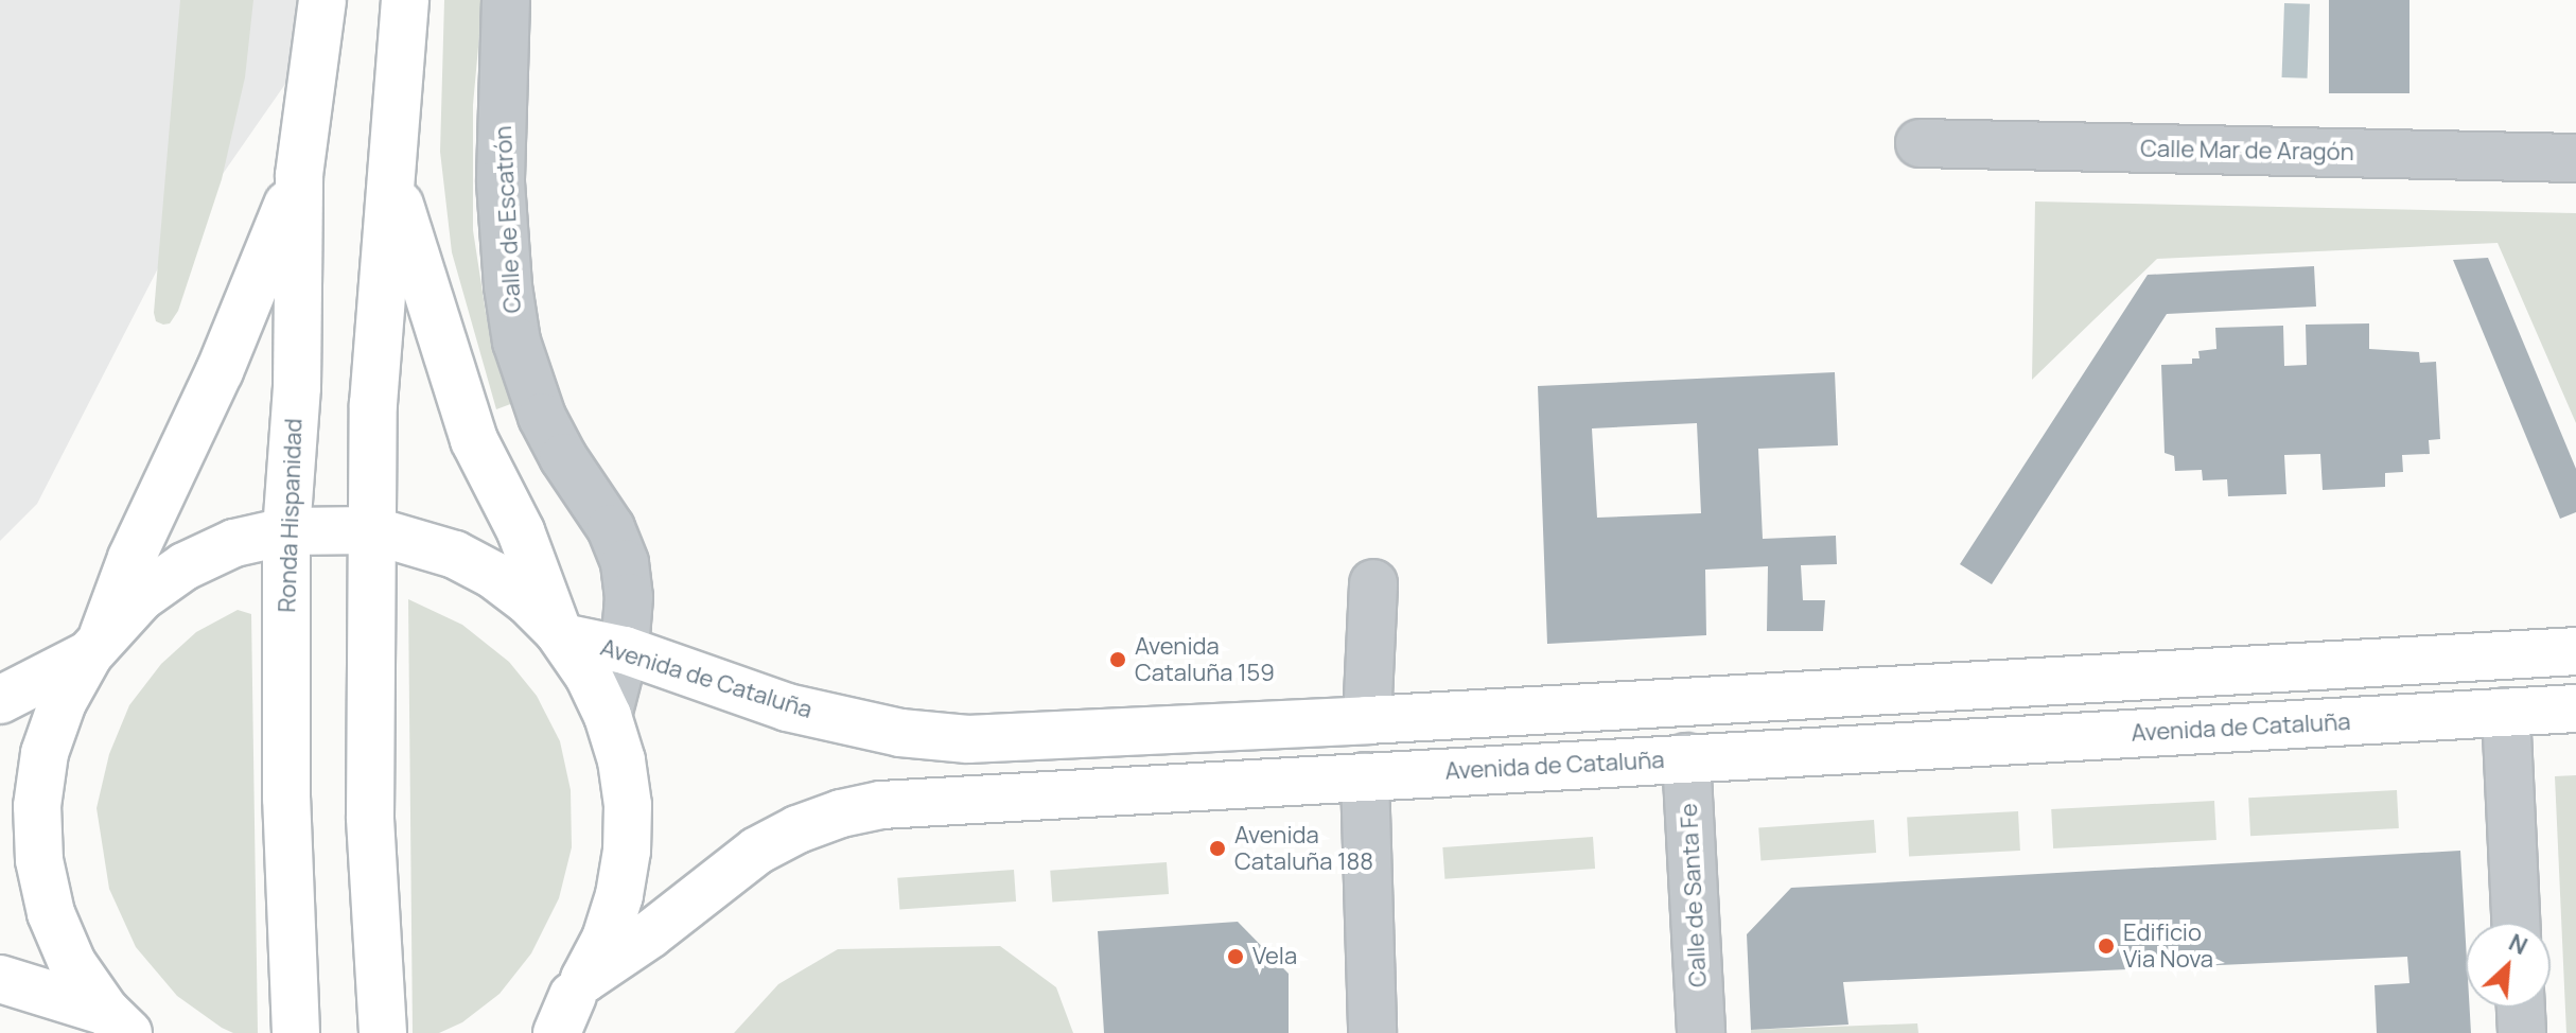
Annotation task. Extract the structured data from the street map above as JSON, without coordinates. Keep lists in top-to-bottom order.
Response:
{
  "streets": {
    "main road": ["Ronda Hispanidad", "Avenida de Cataluña"],
    "street": ["Calle Mar de Aragón", "Calle de Escatrón", "Calle de Santa Fe"]
  },
  "crossings": [
    ["Calle de Escatrón", "Avenida de Cataluña"],
    ["Ronda Hispanidad", "Avenida de Cataluña"],
    ["Avenida de Cataluña", "Calle de Santa Fe"]
  ],
  "places": [
    "Avenida Cataluña 159",
    "Avenida Cataluña 188",
    "Edificio Via Nova",
    "Vela"
  ],
  "north": "top right"
}
